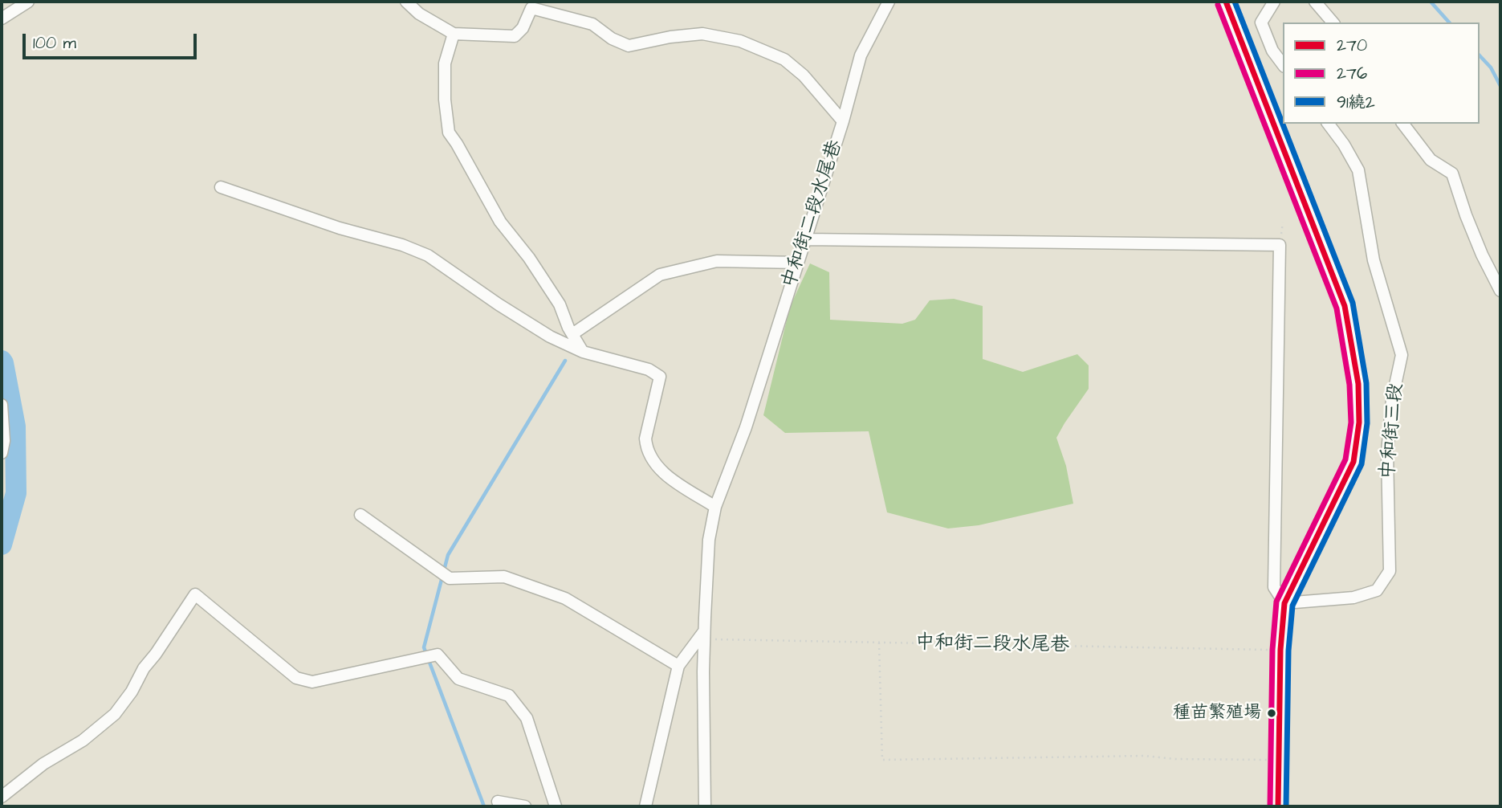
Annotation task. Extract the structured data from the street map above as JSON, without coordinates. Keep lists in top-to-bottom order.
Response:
{
  "streets": {
    "main road": ["中和街三段"],
    "street": ["中和街二段水尾巷"]
  },
  "crossings": [
    ["中和街二段水尾巷", "中和街三段"]
  ],
  "places": ["種苗繁殖場"],
  "lines": ["transit line 270", "transit line 91繞2", "transit line 276"],
  "legend": ["270", "276", "91繞2"],
  "scale_bar": "100 m"
}
